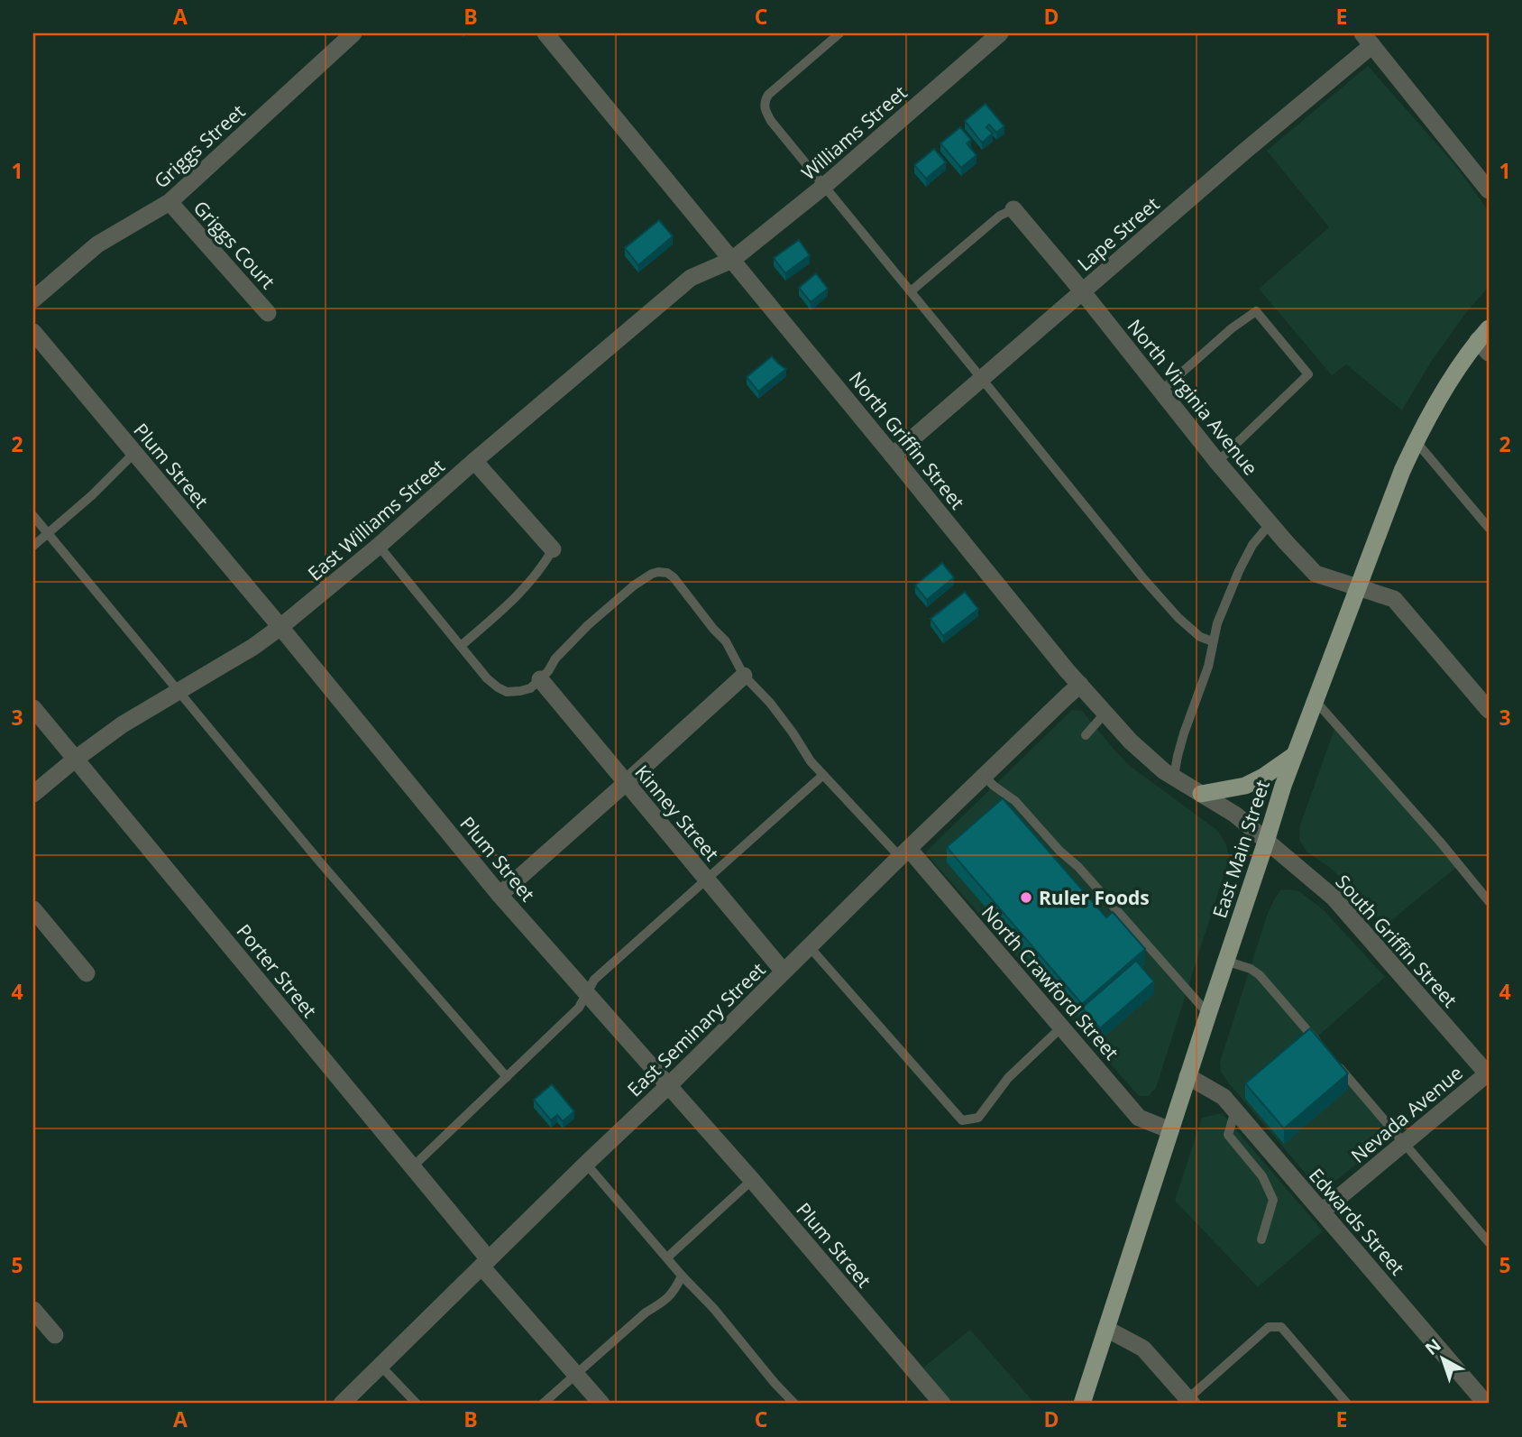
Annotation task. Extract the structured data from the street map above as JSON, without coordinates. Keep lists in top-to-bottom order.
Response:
{
  "streets": {
    "main road": ["East Main Street"],
    "street": [
      "Williams Street",
      "Griggs Street",
      "Lape Street",
      "Griggs Court",
      "North Virginia Avenue",
      "North Griffin Street",
      "Plum Street",
      "East Williams Street",
      "Kinney Street",
      "South Griffin Street",
      "Porter Street",
      "North Crawford Street",
      "East Seminary Street",
      "Nevada Avenue",
      "Edwards Street"
    ]
  },
  "crossings": [
    ["Williams Street", "North Griffin Street"],
    ["Williams Street", "East Williams Street"],
    ["Griggs Street", "Griggs Court"],
    ["Lape Street", "North Virginia Avenue"],
    ["Lape Street", "North Griffin Street"],
    ["North Virginia Avenue", "East Main Street"],
    ["North Griffin Street", "East Williams Street"],
    ["North Griffin Street", "East Main Street"],
    ["North Griffin Street", "South Griffin Street"],
    ["North Griffin Street", "East Seminary Street"],
    ["Plum Street", "East Williams Street"],
    ["Plum Street", "East Seminary Street"],
    ["East Williams Street", "Porter Street"],
    ["Kinney Street", "East Seminary Street"],
    ["East Main Street", "South Griffin Street"],
    ["East Main Street", "North Crawford Street"],
    ["East Main Street", "Edwards Street"],
    ["South Griffin Street", "Nevada Avenue"],
    ["Porter Street", "East Seminary Street"],
    ["North Crawford Street", "East Seminary Street"],
    ["Nevada Avenue", "Edwards Street"]
  ],
  "places": ["Ruler Foods"],
  "north": "top left",
  "grid": {
    "columns": [
      "A",
      "B",
      "C",
      "D",
      "E"
    ],
    "rows": [
      "1",
      "2",
      "3",
      "4",
      "5"
    ]
  }
}
